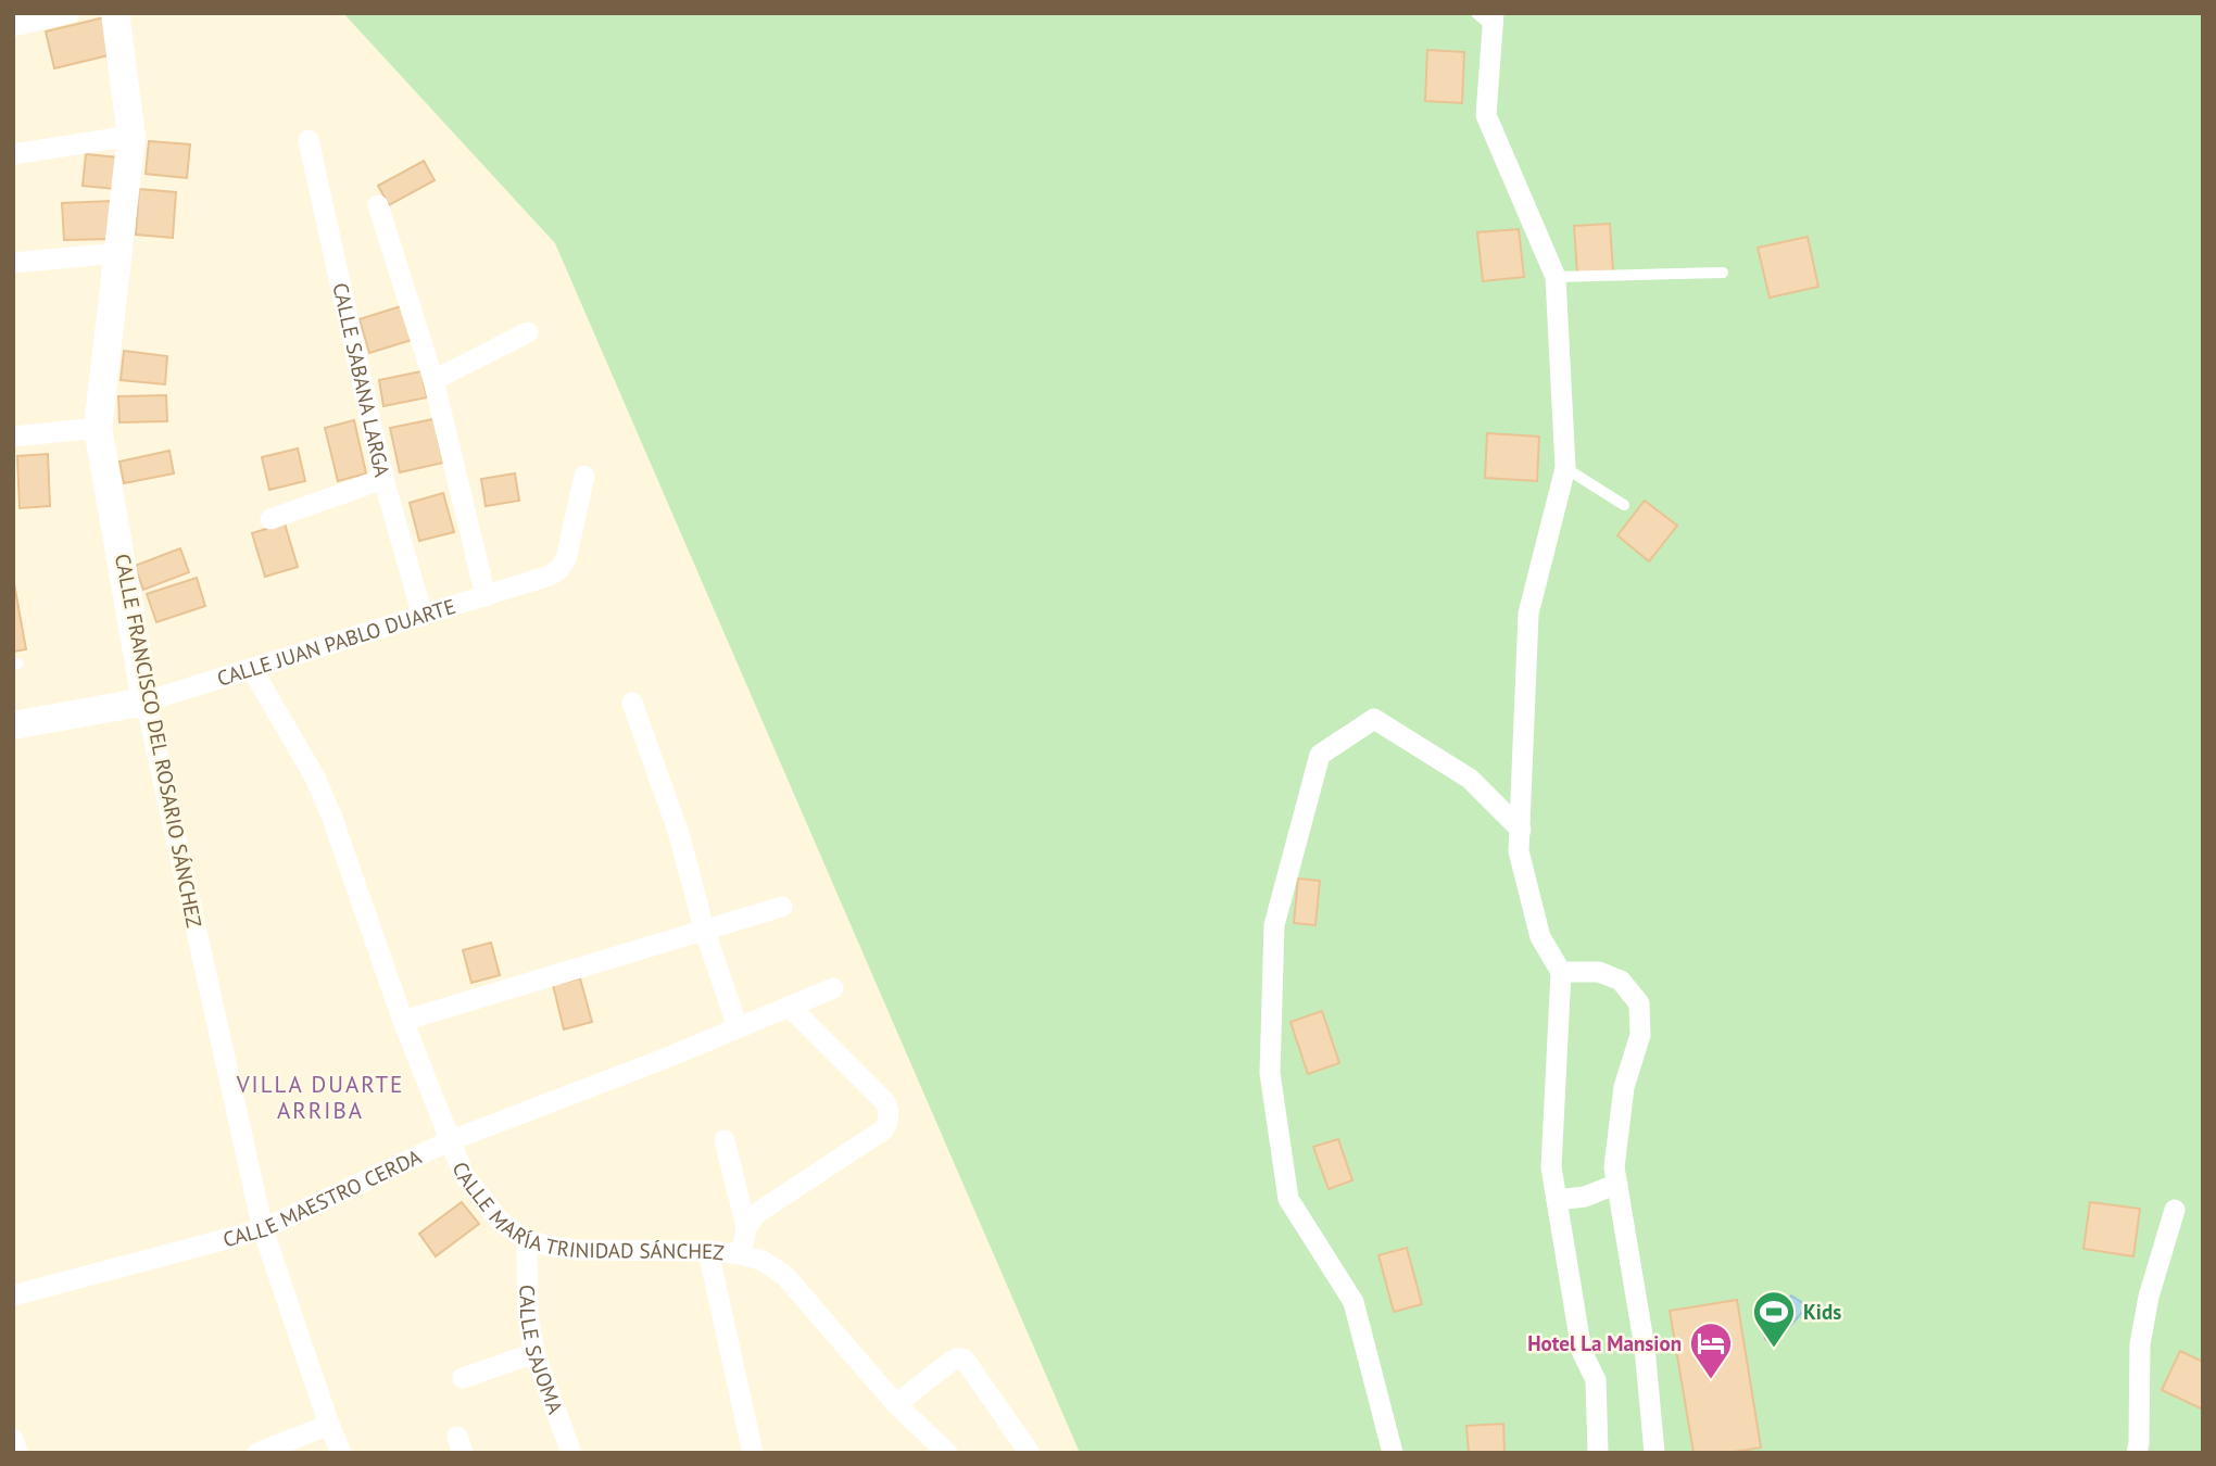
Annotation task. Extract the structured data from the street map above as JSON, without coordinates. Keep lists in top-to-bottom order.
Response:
{
  "streets": {
    "street": [
      "CALLE SABANA LARGA",
      "CALLE JUAN PABLO DUARTE",
      "CALLE FRANCISCO DEL ROSARIO SÁNCHEZ",
      "CALLE MAESTRO CERDA",
      "CALLE MARÍA TRINIDAD SÁNCHEZ",
      "CALLE SAJOMA"
    ]
  },
  "crossings": [
    ["CALLE SABANA LARGA", "CALLE JUAN PABLO DUARTE"],
    ["CALLE JUAN PABLO DUARTE", "CALLE FRANCISCO DEL ROSARIO SÁNCHEZ"],
    ["CALLE JUAN PABLO DUARTE", "CALLE MARÍA TRINIDAD SÁNCHEZ"],
    ["CALLE FRANCISCO DEL ROSARIO SÁNCHEZ", "CALLE MAESTRO CERDA"],
    ["CALLE MAESTRO CERDA", "CALLE MARÍA TRINIDAD SÁNCHEZ"],
    ["CALLE MARÍA TRINIDAD SÁNCHEZ", "CALLE SAJOMA"]
  ],
  "districts": ["VILLA DUARTE ARRIBA"],
  "places": {
    "sports": ["Kids"],
    "hotel": ["Hotel La Mansion"]
  }
}
